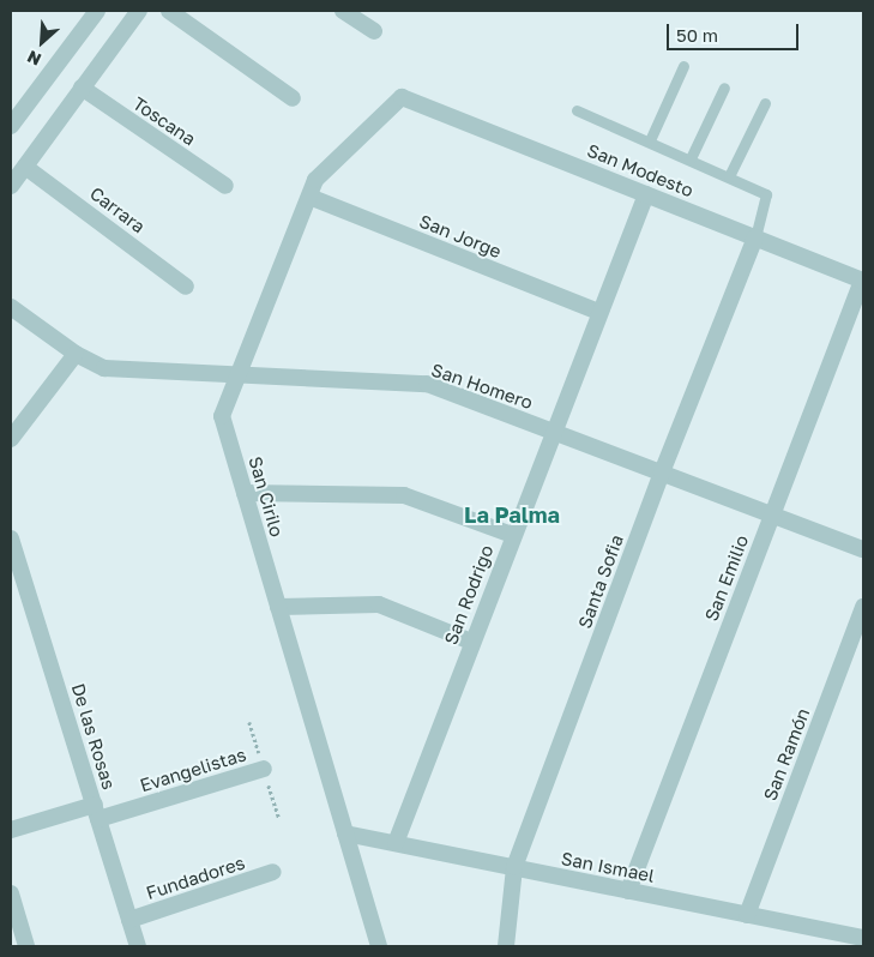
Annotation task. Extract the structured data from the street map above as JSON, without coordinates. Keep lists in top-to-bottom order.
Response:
{
  "streets": {
    "street": [
      "Toscana",
      "San Modesto",
      "Carrara",
      "San Jorge",
      "San Homero",
      "San Cirilo",
      "San Emilio",
      "Santa Sofia",
      "San Rodrigo",
      "De las Rosas",
      "San Ramón",
      "Evangelistas",
      "San Ismael",
      "Fundadores"
    ]
  },
  "crossings": [
    ["San Modesto", "San Cirilo"],
    ["San Modesto", "San Emilio"],
    ["San Modesto", "Santa Sofia"],
    ["San Modesto", "San Rodrigo"],
    ["San Jorge", "San Cirilo"],
    ["San Jorge", "San Rodrigo"],
    ["San Homero", "San Cirilo"],
    ["San Homero", "San Emilio"],
    ["San Homero", "Santa Sofia"],
    ["San Homero", "San Rodrigo"],
    ["San Cirilo", "San Ismael"],
    ["San Emilio", "San Ismael"],
    ["Santa Sofia", "San Ismael"],
    ["San Rodrigo", "San Ismael"],
    ["De las Rosas", "Evangelistas"],
    ["De las Rosas", "Fundadores"],
    ["San Ramón", "San Ismael"]
  ],
  "districts": ["La Palma"],
  "scale_bar": "50 m",
  "north": "bottom left"
}
